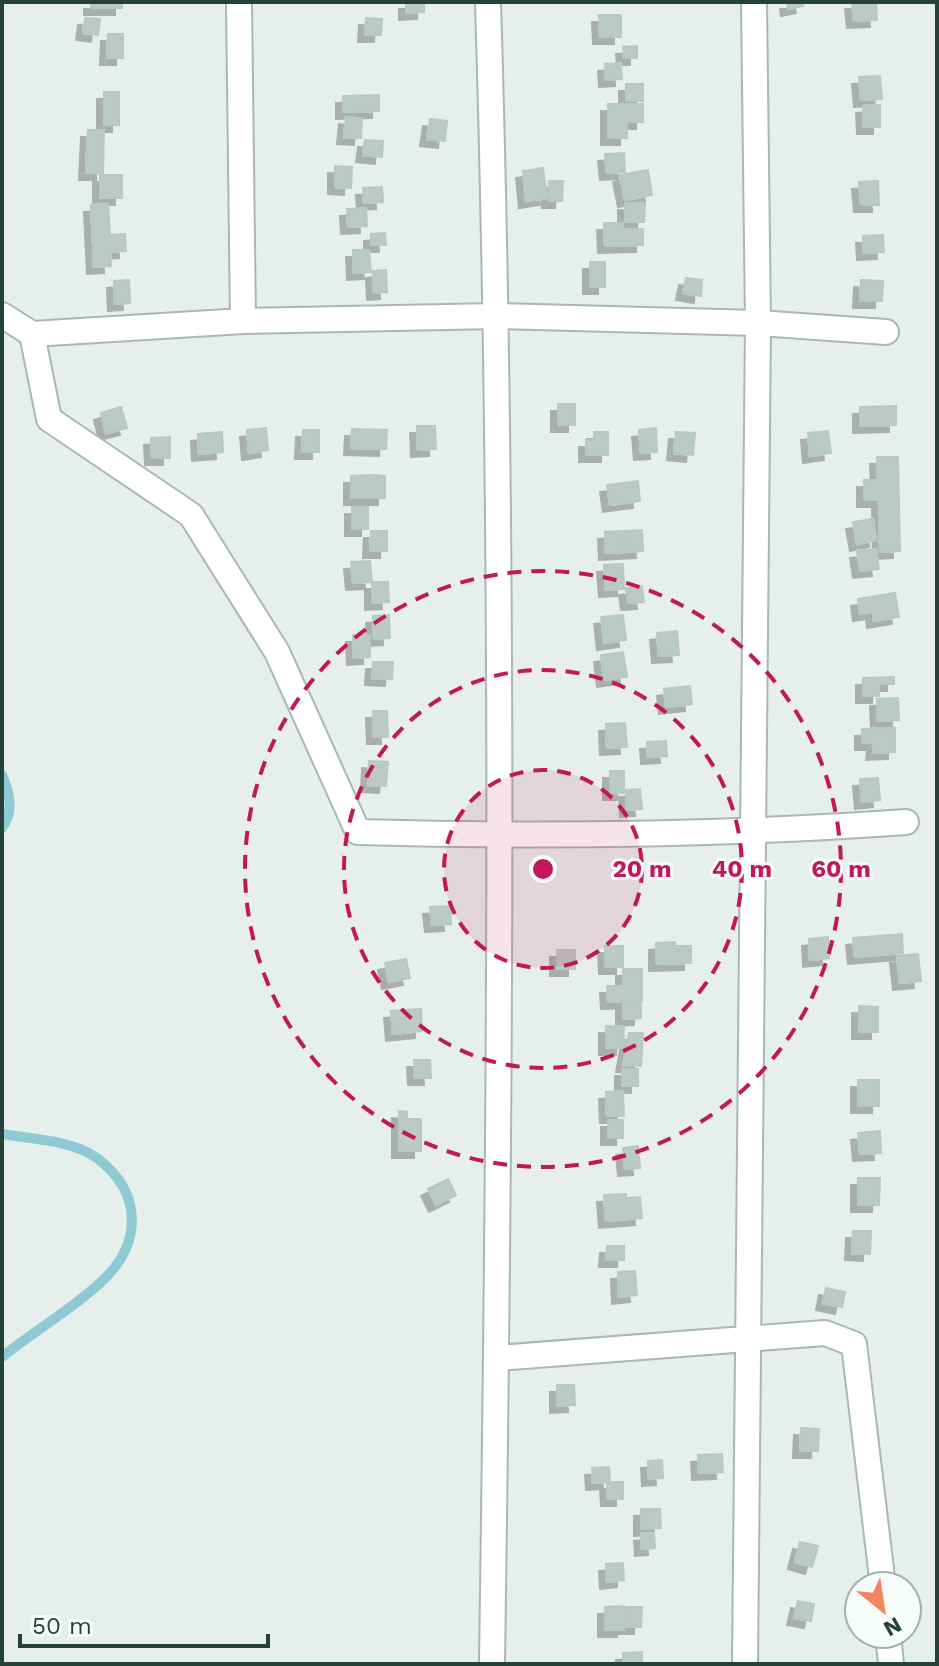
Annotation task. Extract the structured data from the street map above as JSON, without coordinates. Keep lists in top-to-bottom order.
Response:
{
  "scale_bar": "50 m",
  "north": "bottom right",
  "rings": ["20 m", "40 m", "60 m"]
}
